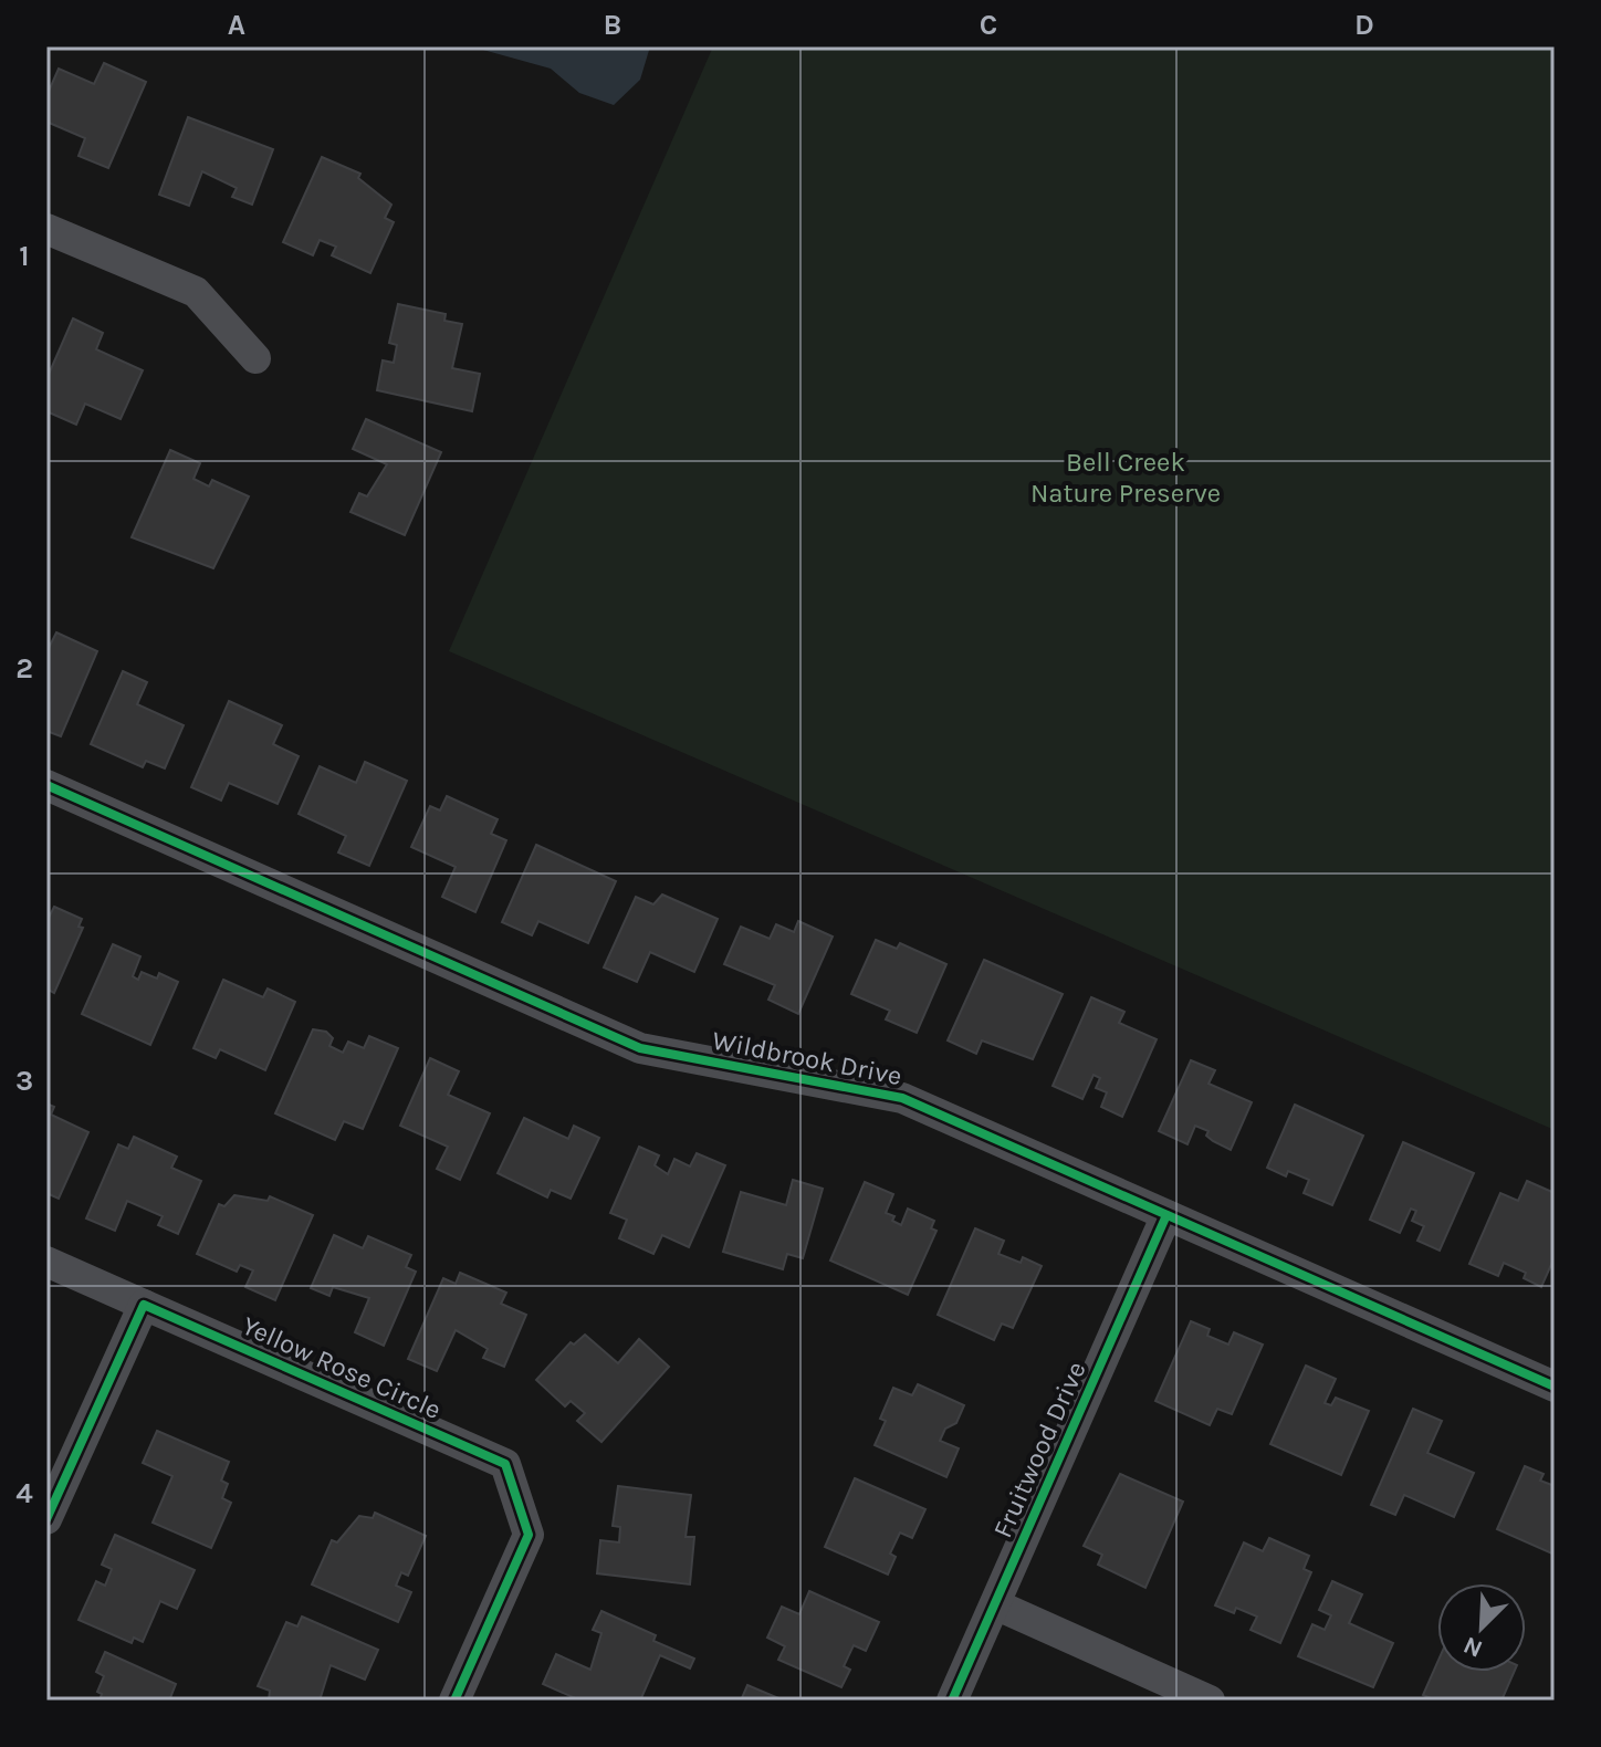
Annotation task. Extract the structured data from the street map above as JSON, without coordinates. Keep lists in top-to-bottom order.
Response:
{
  "streets": {
    "street": ["Wildbrook Drive", "Yellow Rose Circle", "Fruitwood Drive"]
  },
  "crossings": [
    ["Wildbrook Drive", "Fruitwood Drive"]
  ],
  "parks": ["Bell Creek Nature Preserve"],
  "north": "bottom left",
  "grid": {
    "columns": [
      "A",
      "B",
      "C",
      "D"
    ],
    "rows": [
      "1",
      "2",
      "3",
      "4"
    ]
  }
}
